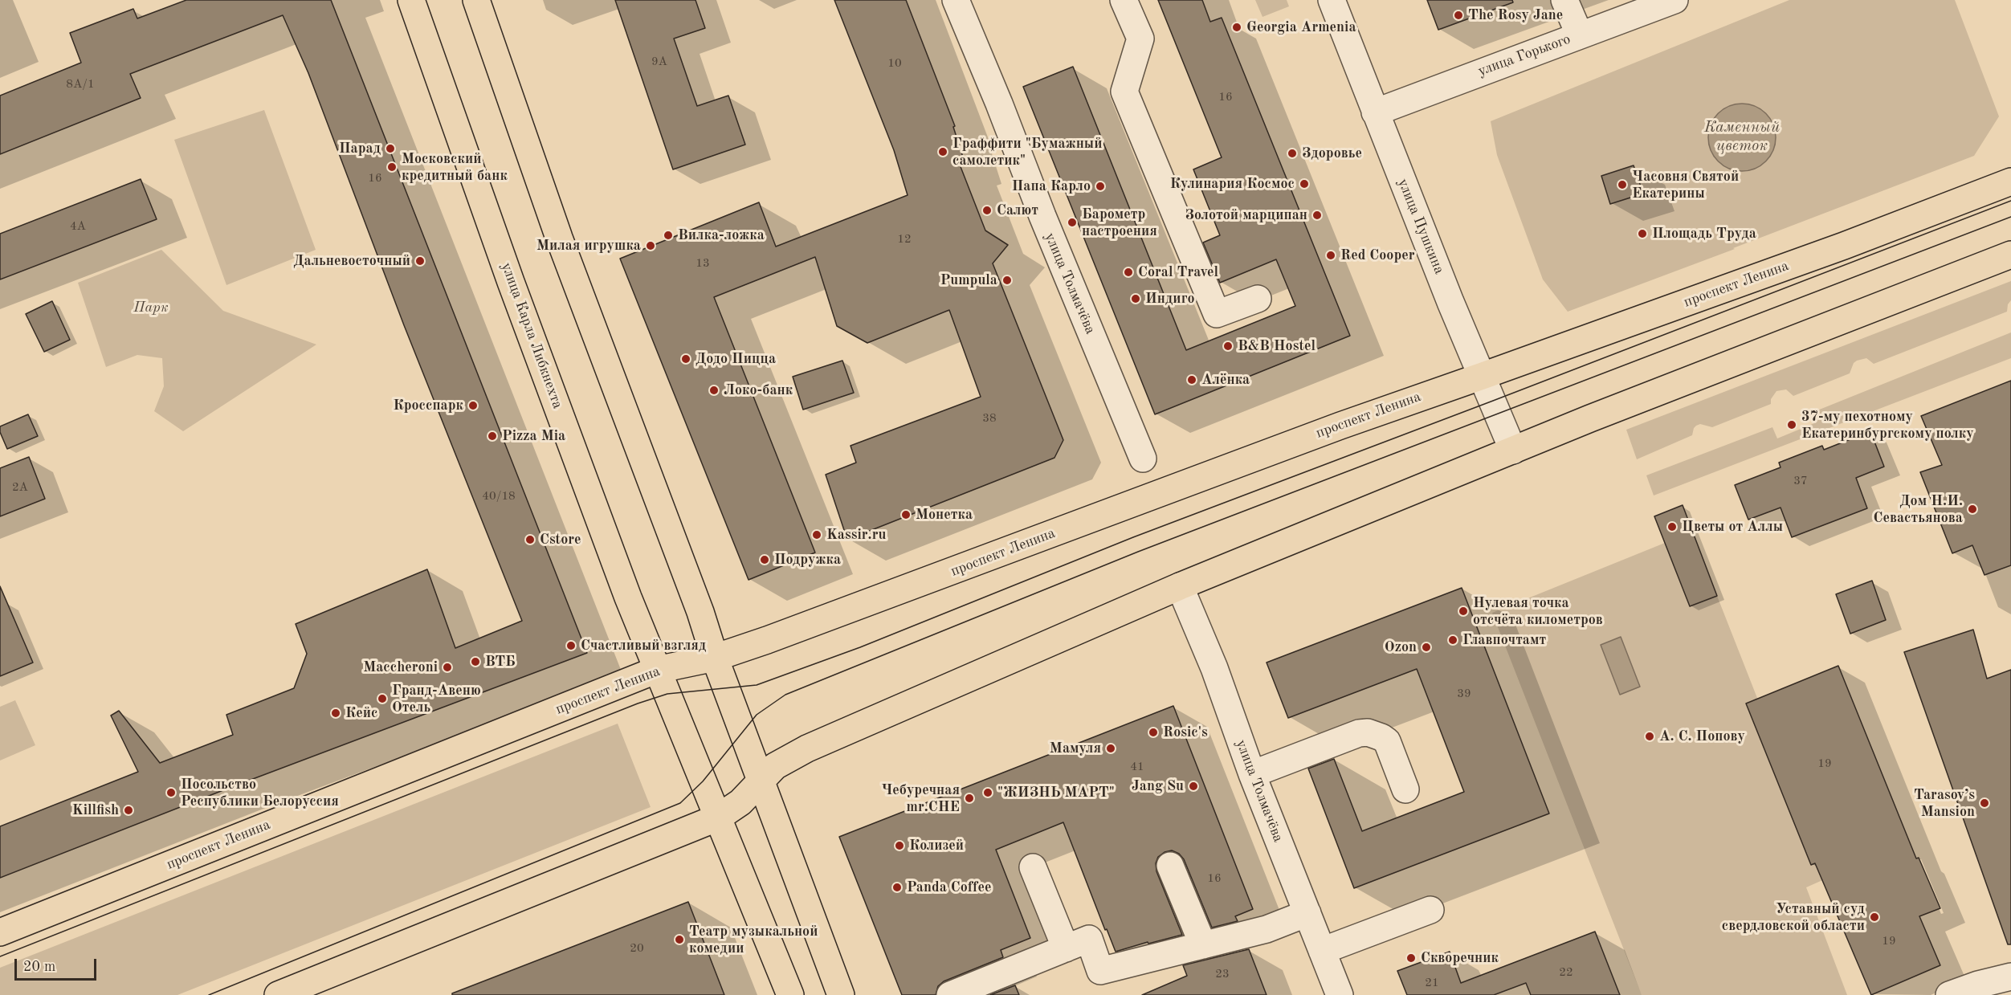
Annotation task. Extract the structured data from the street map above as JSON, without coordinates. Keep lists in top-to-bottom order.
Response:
{
  "streets": {
    "main road": ["проспект Ленина", "улица Карла Либкнехта"],
    "street": ["улица Горького", "улица Пушкина", "улица Толмачёва"]
  },
  "crossings": [
    ["улица Горького", "улица Пушкина"],
    ["улица Пушкина", "проспект Ленина"],
    ["проспект Ленина", "улица Карла Либкнехта"]
  ],
  "water": ["Каменный цветок"],
  "parks": ["Парк"],
  "places": [
    "The Rosy Jane",
    "Georgia Armenia",
    "Парад",
    "Граффити \"Бумажный самолетик\"",
    "Здоровье",
    "Московский кредитный банк",
    "Кулинария Космос",
    "Часовня Святой Екатерины",
    "Папа Карло",
    "Салют",
    "Золотой марципан",
    "Барометр настроения",
    "Площадь Труда",
    "Вилка-ложка",
    "Милая игрушка",
    "Red Cooper",
    "Дальневосточный",
    "Coral Travel",
    "Pumpula",
    "Индиго",
    "B&B Hostel",
    "Додо Пицца",
    "Алёнка",
    "Локо-банк",
    "Кросспарк",
    "37-му пехотному Екатеринбургскому полку",
    "Pizza Mia",
    "Дом Н.И. Севастьянова",
    "Монетка",
    "Цветы от Аллы",
    "Kassir.ru",
    "Cstore",
    "Подружка",
    "Нулевая точка отсчёта километров",
    "Главпочтамт",
    "Счастливый взгляд",
    "Ozon",
    "ВТБ",
    "Maccheroni",
    "Гранд-Авеню Отель",
    "Кейс",
    "Rosic's",
    "А. С. Попову",
    "Мамуля",
    "Jang Su",
    "Посольство Республики Белоруссия",
    "\"ЖИЗНЬ МАРТ\"",
    "Чебуречная mr.CHE",
    "Tarasov’s Mansion",
    "Killfish",
    "Колизей",
    "Panda Coffee",
    "Уставный суд свердловской области",
    "Театр музыкальной комедии",
    "Скворечник"
  ],
  "house_numbers": [
    "9А",
    "10",
    "8А/1",
    "16",
    "16",
    "4А",
    "12",
    "13",
    "38",
    "37",
    "2А",
    "40/18",
    "39",
    "19",
    "41",
    "16",
    "19",
    "20",
    "22",
    "23",
    "21"
  ],
  "scale_bar": "20 m"
}
